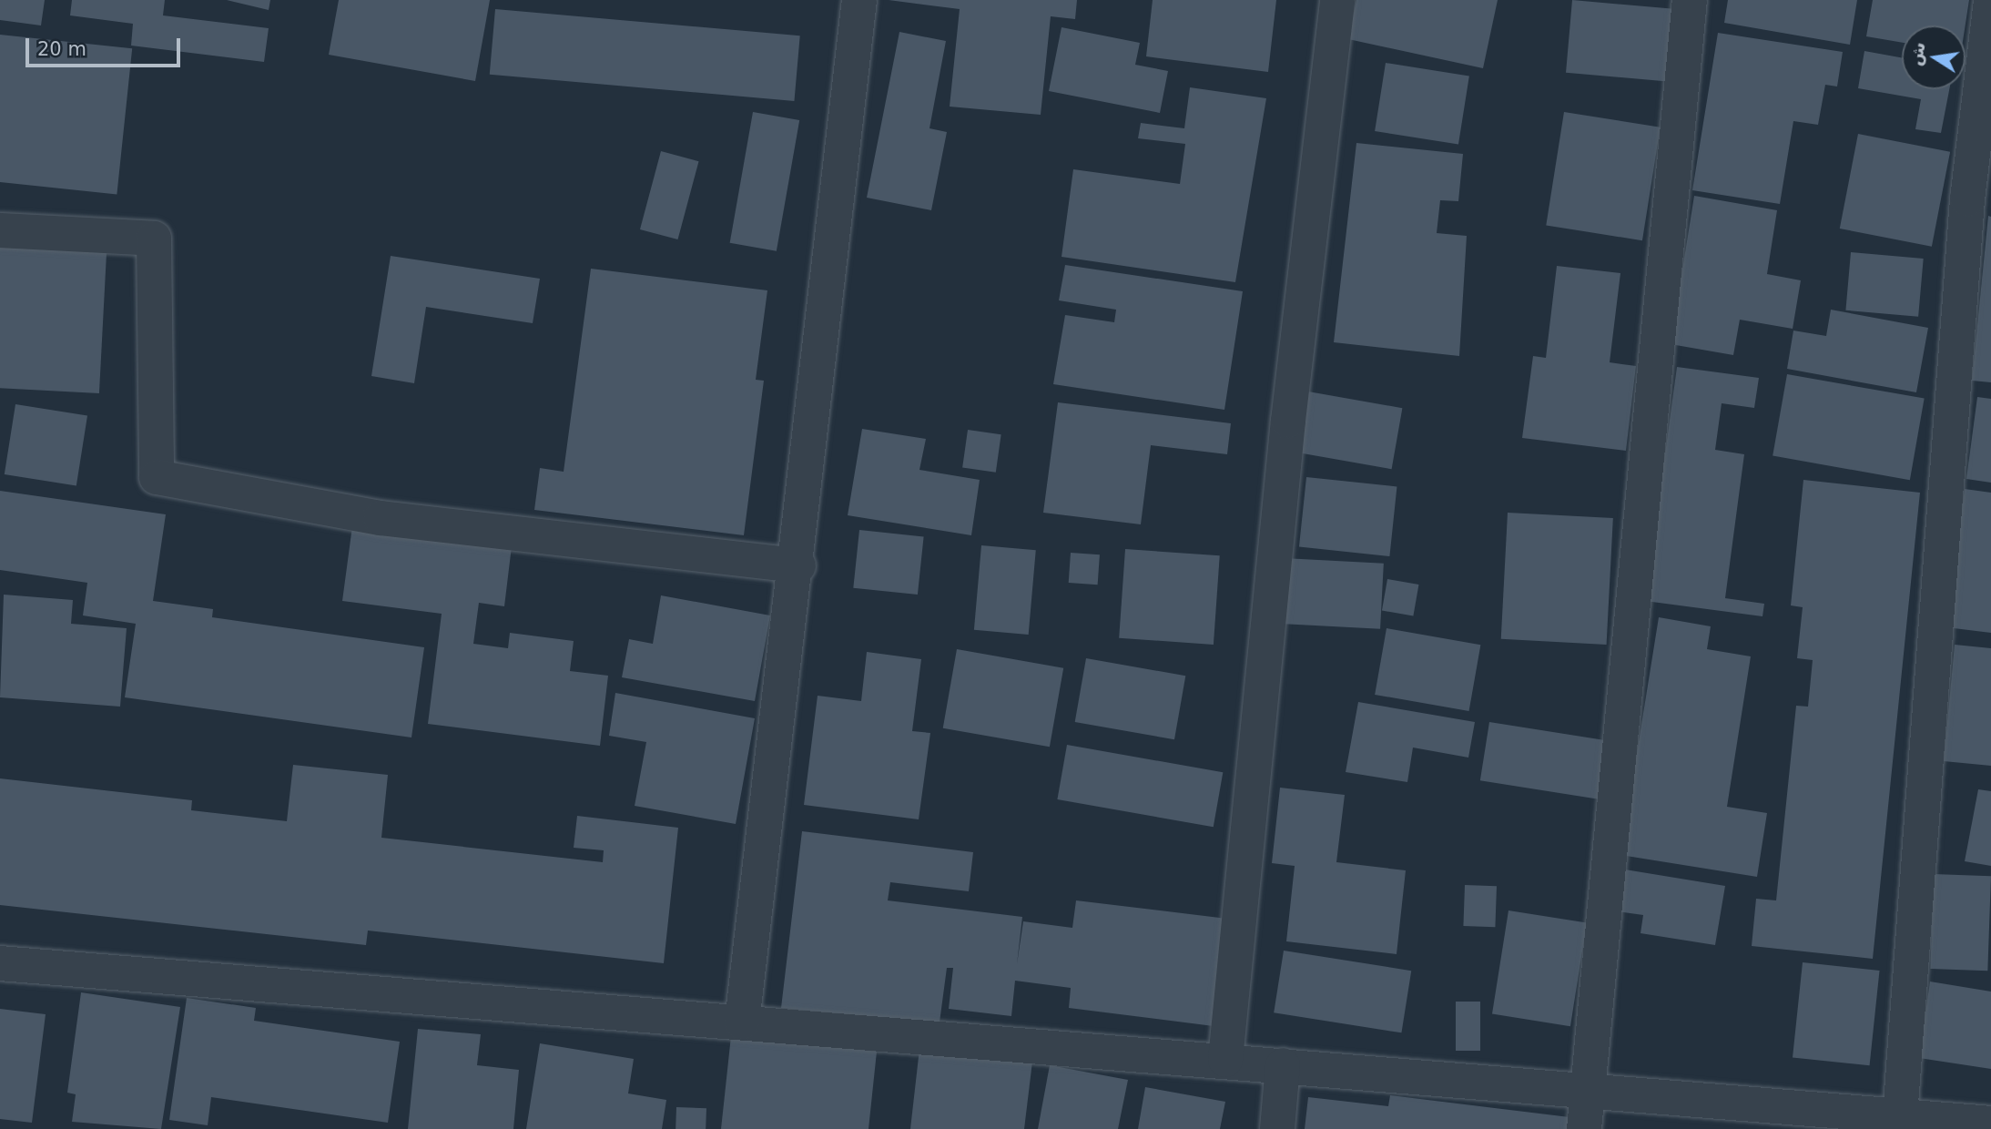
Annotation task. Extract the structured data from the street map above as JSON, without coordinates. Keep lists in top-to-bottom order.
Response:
{
  "scale_bar": "20 m",
  "north": "left"
}
